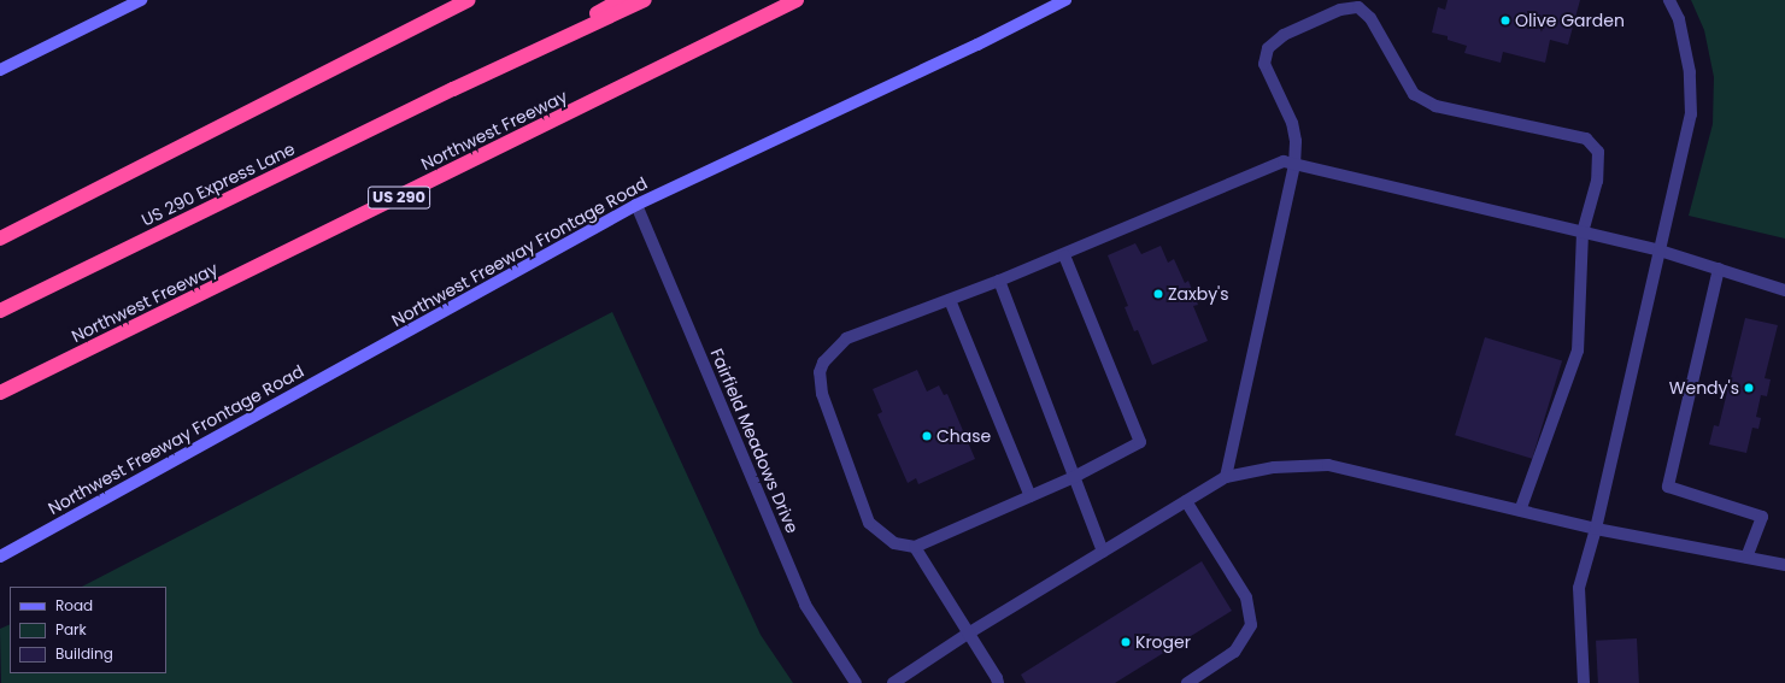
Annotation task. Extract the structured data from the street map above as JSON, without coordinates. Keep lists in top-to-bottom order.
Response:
{
  "streets": {
    "highway": ["Northwest Freeway", "US 290 Express Lane", "US 290"],
    "main road": ["Northwest Freeway Frontage Road"],
    "street": ["Fairfield Meadows Drive"]
  },
  "crossings": [
    ["Northwest Freeway Frontage Road", "Fairfield Meadows Drive"]
  ],
  "places": [
    "Olive Garden",
    "Zaxby's",
    "Wendy's",
    "Chase",
    "Kroger"
  ],
  "legend": ["Road", "Park", "Building"]
}
